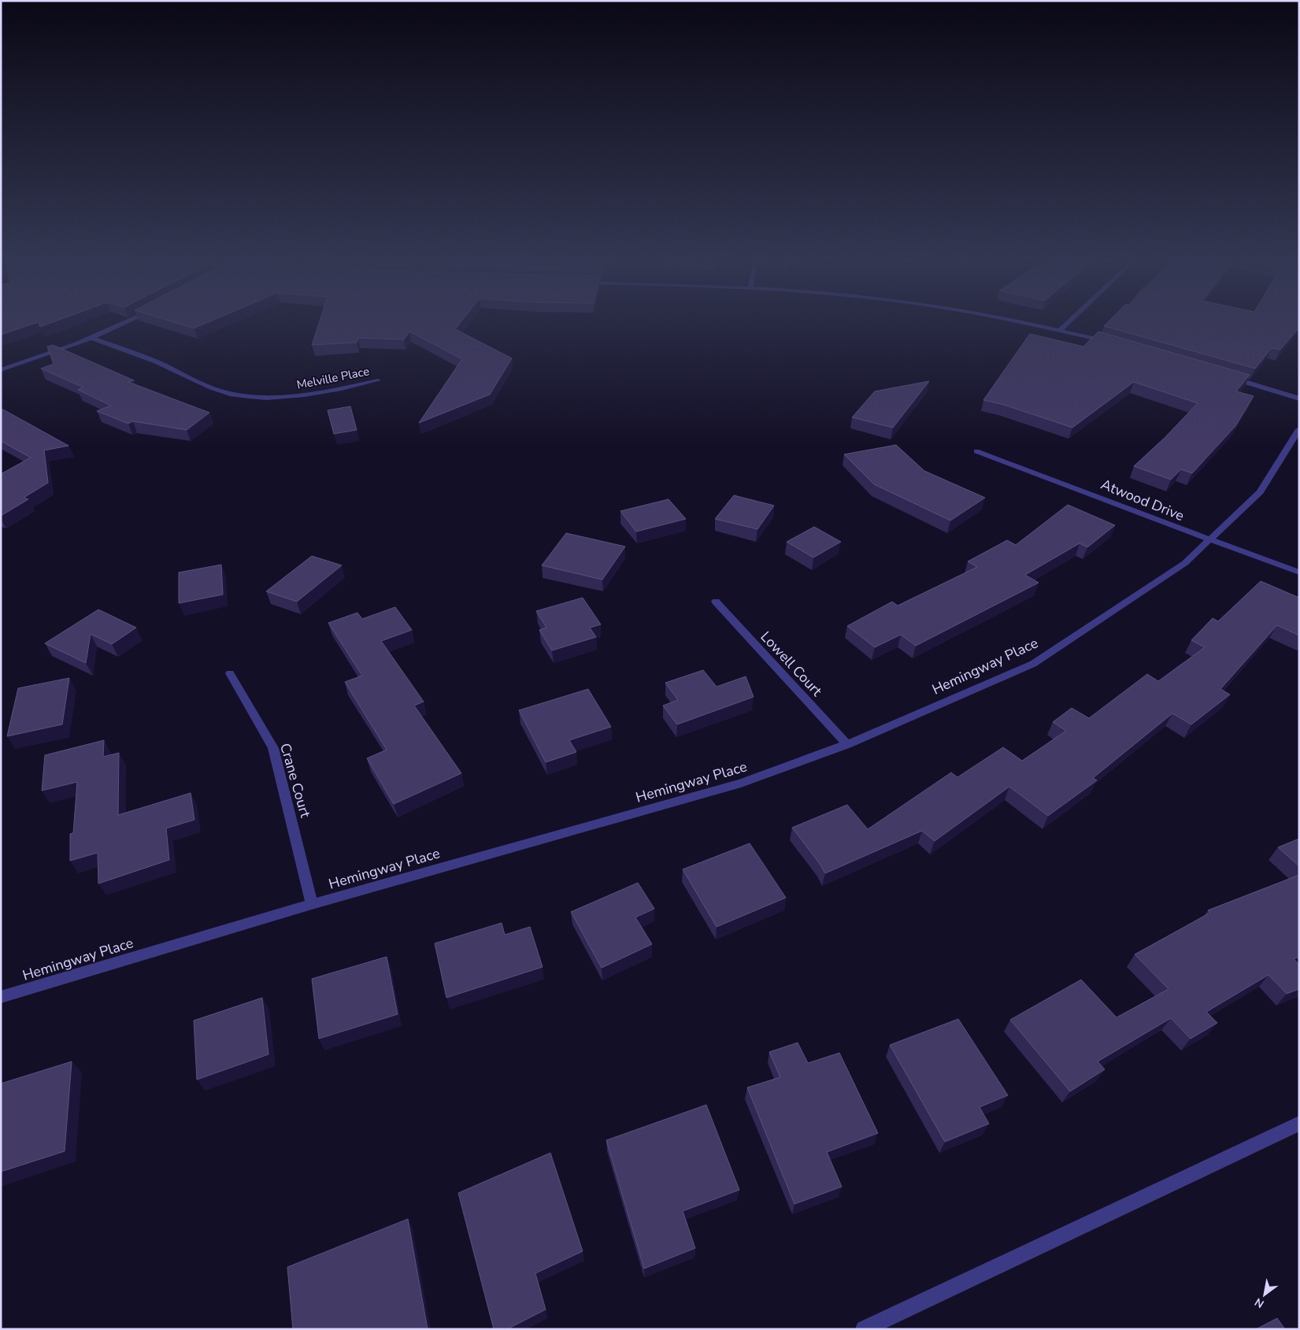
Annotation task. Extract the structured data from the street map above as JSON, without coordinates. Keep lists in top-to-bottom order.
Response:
{
  "streets": {
    "street": [
      "Melville Place",
      "Atwood Drive",
      "Lowell Court",
      "Hemingway Place",
      "Crane Court"
    ]
  },
  "crossings": [
    ["Atwood Drive", "Hemingway Place"],
    ["Lowell Court", "Hemingway Place"],
    ["Hemingway Place", "Crane Court"]
  ],
  "north": "bottom left"
}
